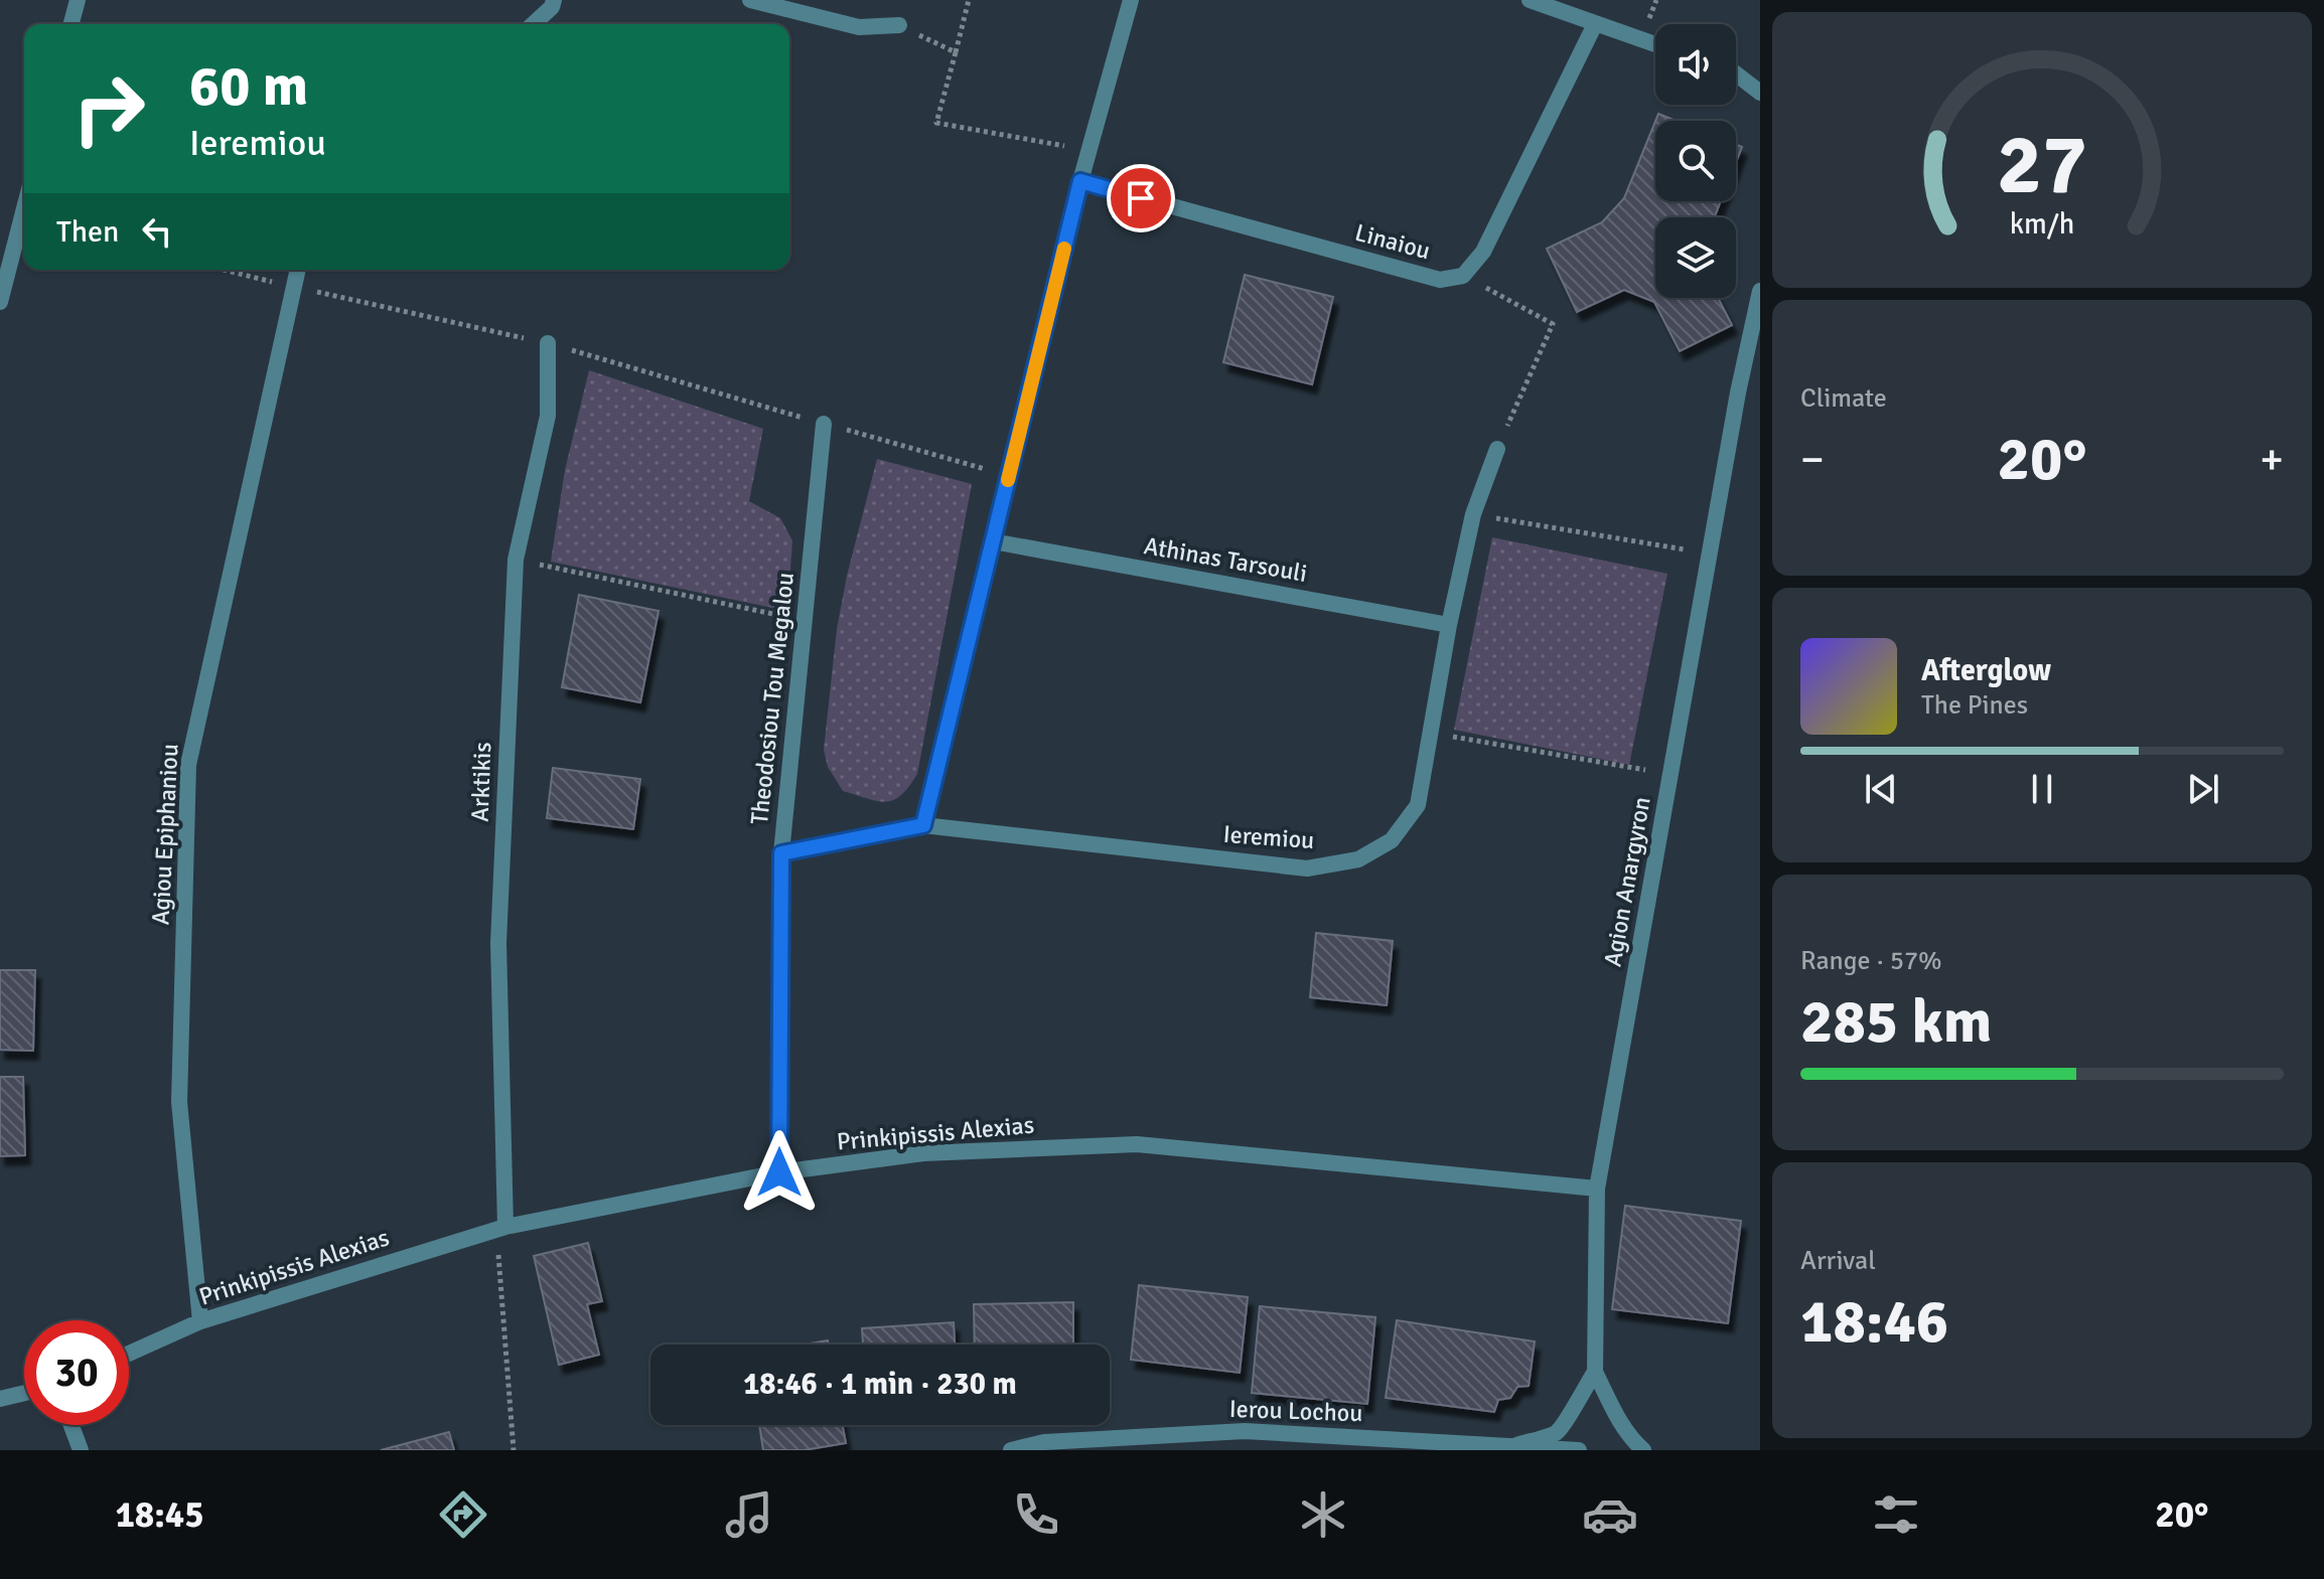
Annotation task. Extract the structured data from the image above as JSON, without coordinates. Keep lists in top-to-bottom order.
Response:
{
  "streets": {
    "street": [
      "Linaiou",
      "Athinas Tarsouli",
      "Theodosiou Tou Megalou",
      "Arktikis",
      "Agiou Epiphaniou",
      "Ieremiou",
      "Agion Anargyron",
      "Prinkipissis Alexias",
      "Ierou Lochou"
    ]
  },
  "crossings": [
    ["Athinas Tarsouli", "Ieremiou"],
    ["Theodosiou Tou Megalou", "Ieremiou"],
    ["Theodosiou Tou Megalou", "Prinkipissis Alexias"],
    ["Arktikis", "Prinkipissis Alexias"],
    ["Agiou Epiphaniou", "Prinkipissis Alexias"],
    ["Agion Anargyron", "Prinkipissis Alexias"]
  ],
  "page": {
    "turn": ["60 m", "Ieremiou"],
    "then": "Then",
    "tile": [
      "Climate",
      ["Range · 57%", "285 km"],
      ["Arrival", "18:46"]
    ],
    "heat": ["−", "20°", "+"],
    "song": ["Afterglow", "The Pines"],
    "limit": "30",
    "trip": "18:46 · 1 min · 230 m",
    "tabs": ["18:45", "20°"],
    "gauge": ["27", "km/h"]
  }
}
